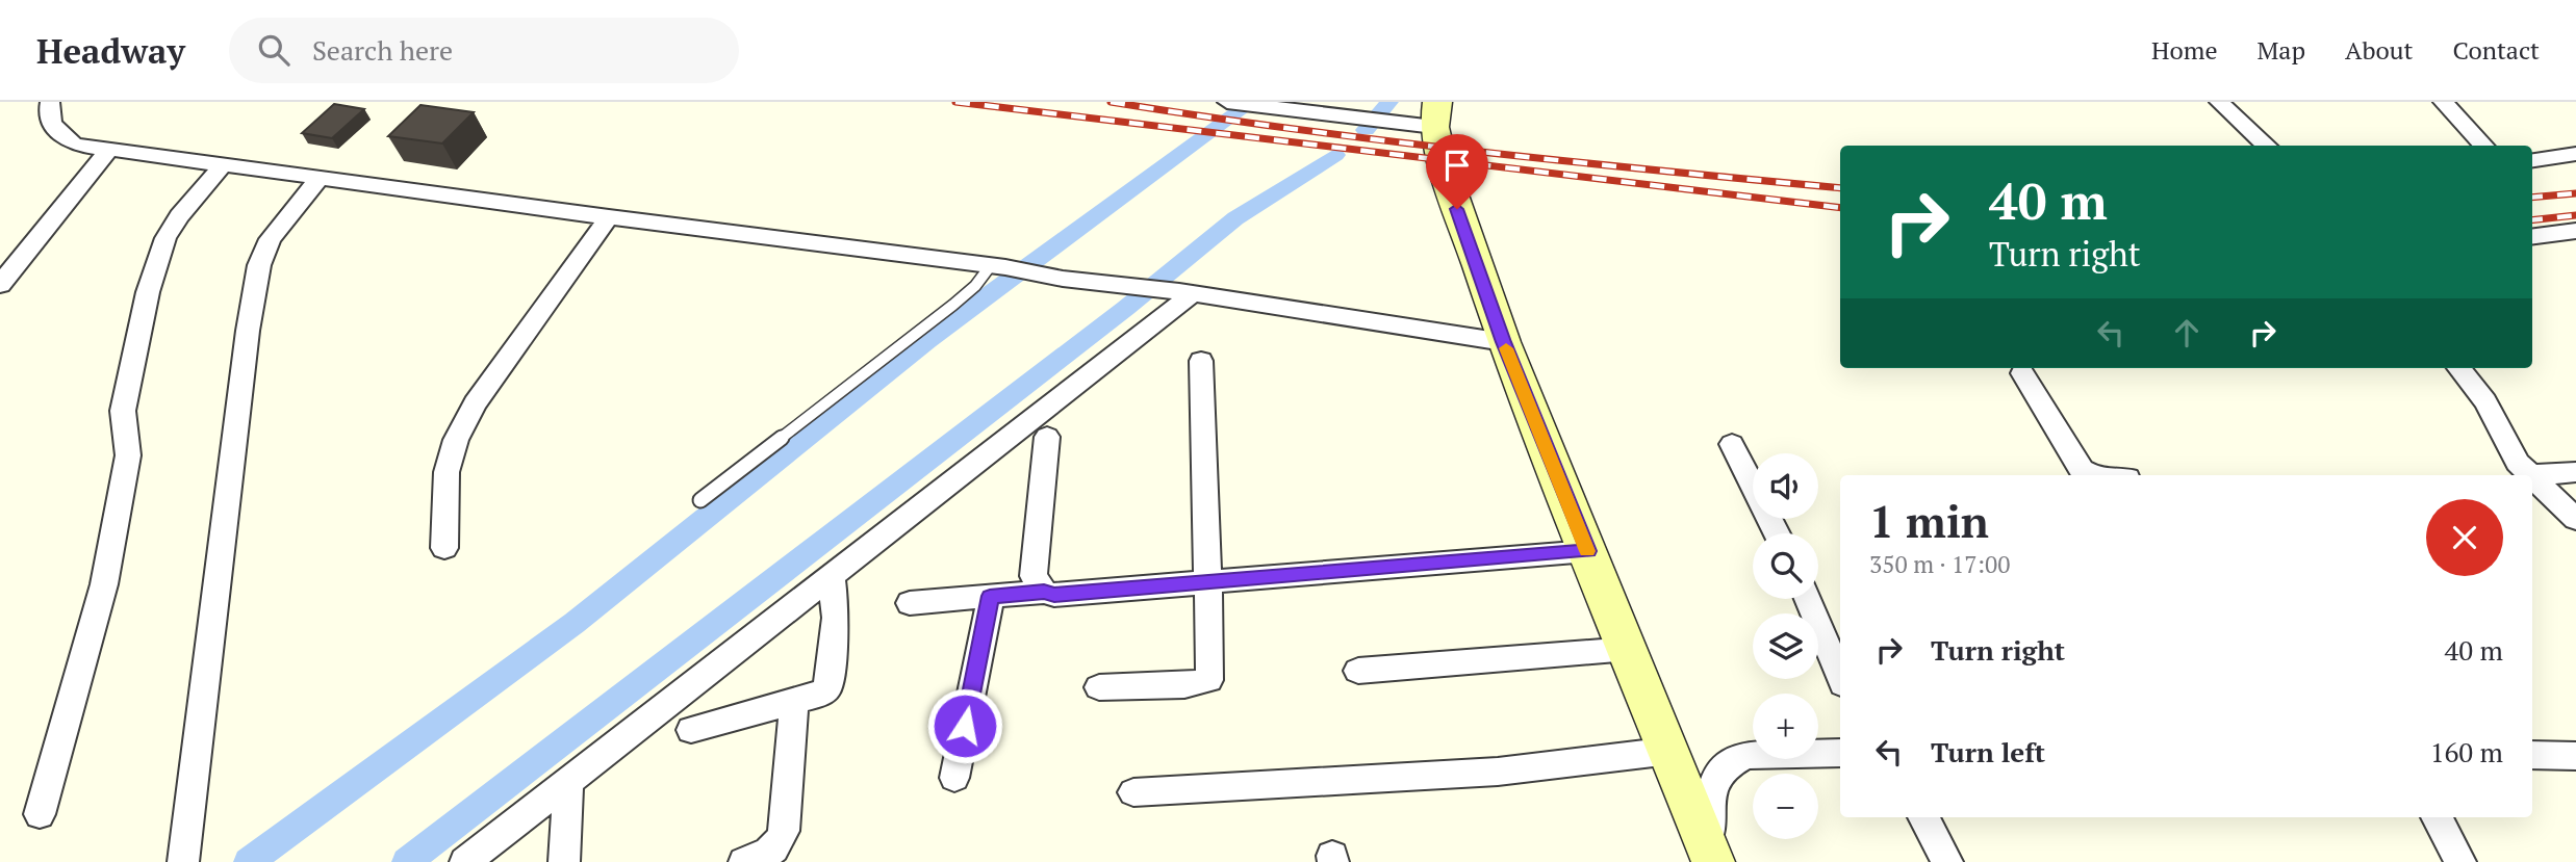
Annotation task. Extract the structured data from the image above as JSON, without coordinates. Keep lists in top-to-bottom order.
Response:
{
  "page": {
    "header": "Headway",
    "search": "Search here",
    "nav": [
      "Home",
      "Map",
      "About",
      "Contact"
    ],
    "turn": ["40 m", "Turn right"],
    "map_buttons": ["+", "−"],
    "heading": ["1 min", "350 m · 17:00"],
    "list": [
      {
        "name": "Turn right",
        "value": "40 m"
      },
      {
        "name": "Turn left",
        "value": "160 m"
      }
    ]
  }
}
